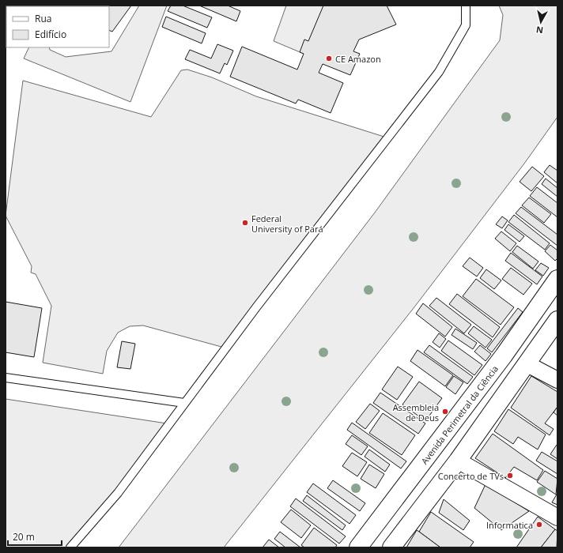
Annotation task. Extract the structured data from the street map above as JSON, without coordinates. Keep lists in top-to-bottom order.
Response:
{
  "streets": {
    "main road": ["Avenida Perimetral da Ciência"]
  },
  "places": [
    "CE Amazon",
    "Federal University of Pará",
    "Assembleia de Deus",
    "Concerto de TVs",
    "Informatica"
  ],
  "legend": ["Rua", "Edifício"],
  "scale_bar": "20 m",
  "north": "bottom"
}
